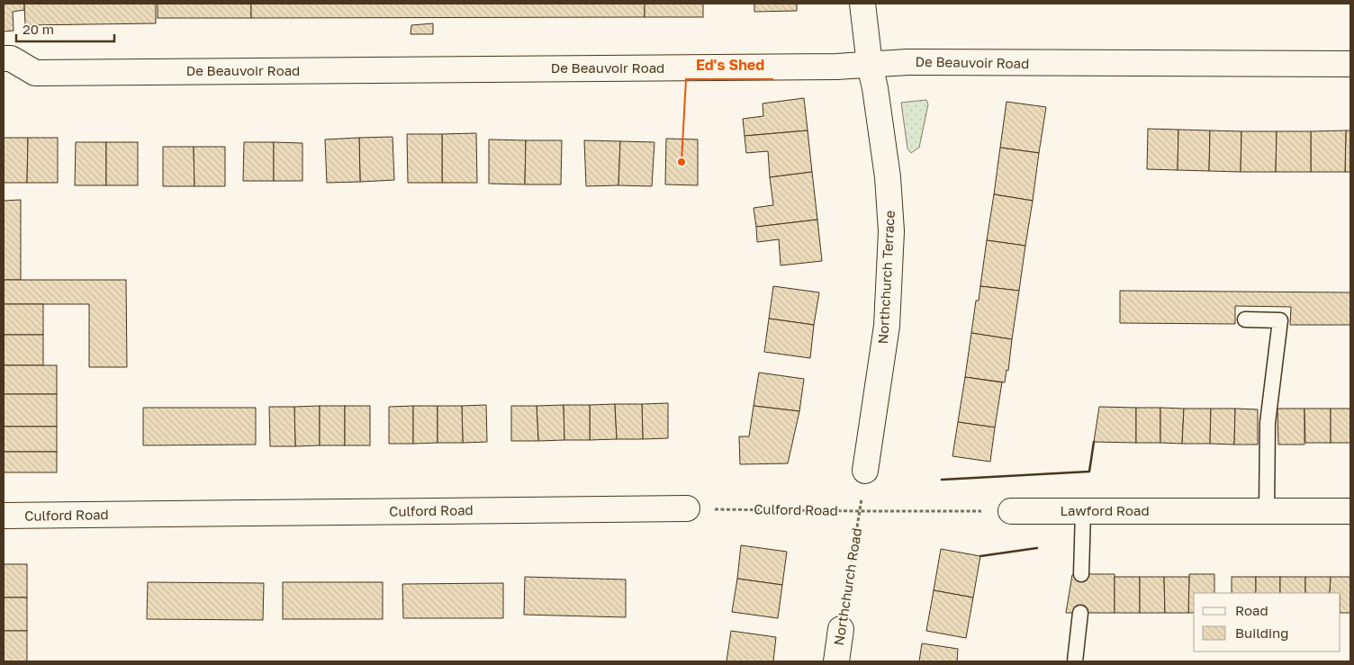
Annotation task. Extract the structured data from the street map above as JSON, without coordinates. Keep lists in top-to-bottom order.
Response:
{
  "streets": {
    "street": [
      "De Beauvoir Road",
      "Northchurch Terrace",
      "Culford Road",
      "Lawford Road",
      "Northchurch Road"
    ]
  },
  "crossings": [
    ["De Beauvoir Road", "Northchurch Terrace"],
    ["Culford Road", "Northchurch Road"]
  ],
  "places": ["Ed's Shed"],
  "legend": ["Road", "Building"],
  "scale_bar": "20 m"
}
